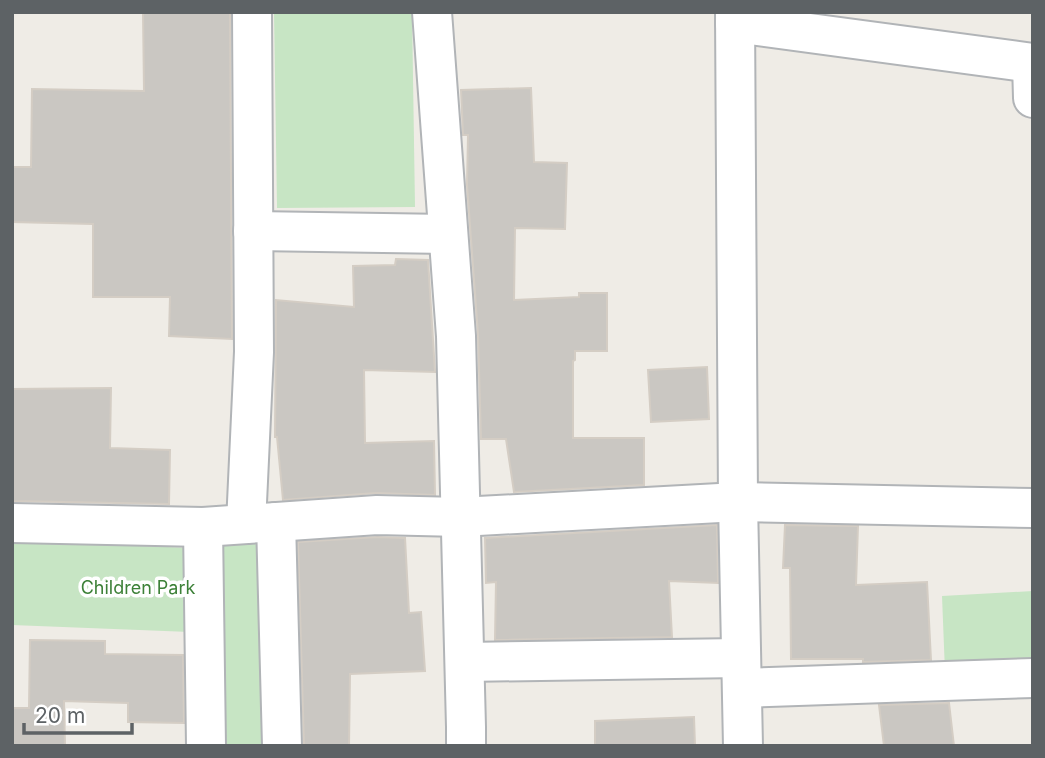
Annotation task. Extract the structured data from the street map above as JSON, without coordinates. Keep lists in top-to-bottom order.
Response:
{
  "parks": ["Children Park"],
  "scale_bar": "20 m"
}
